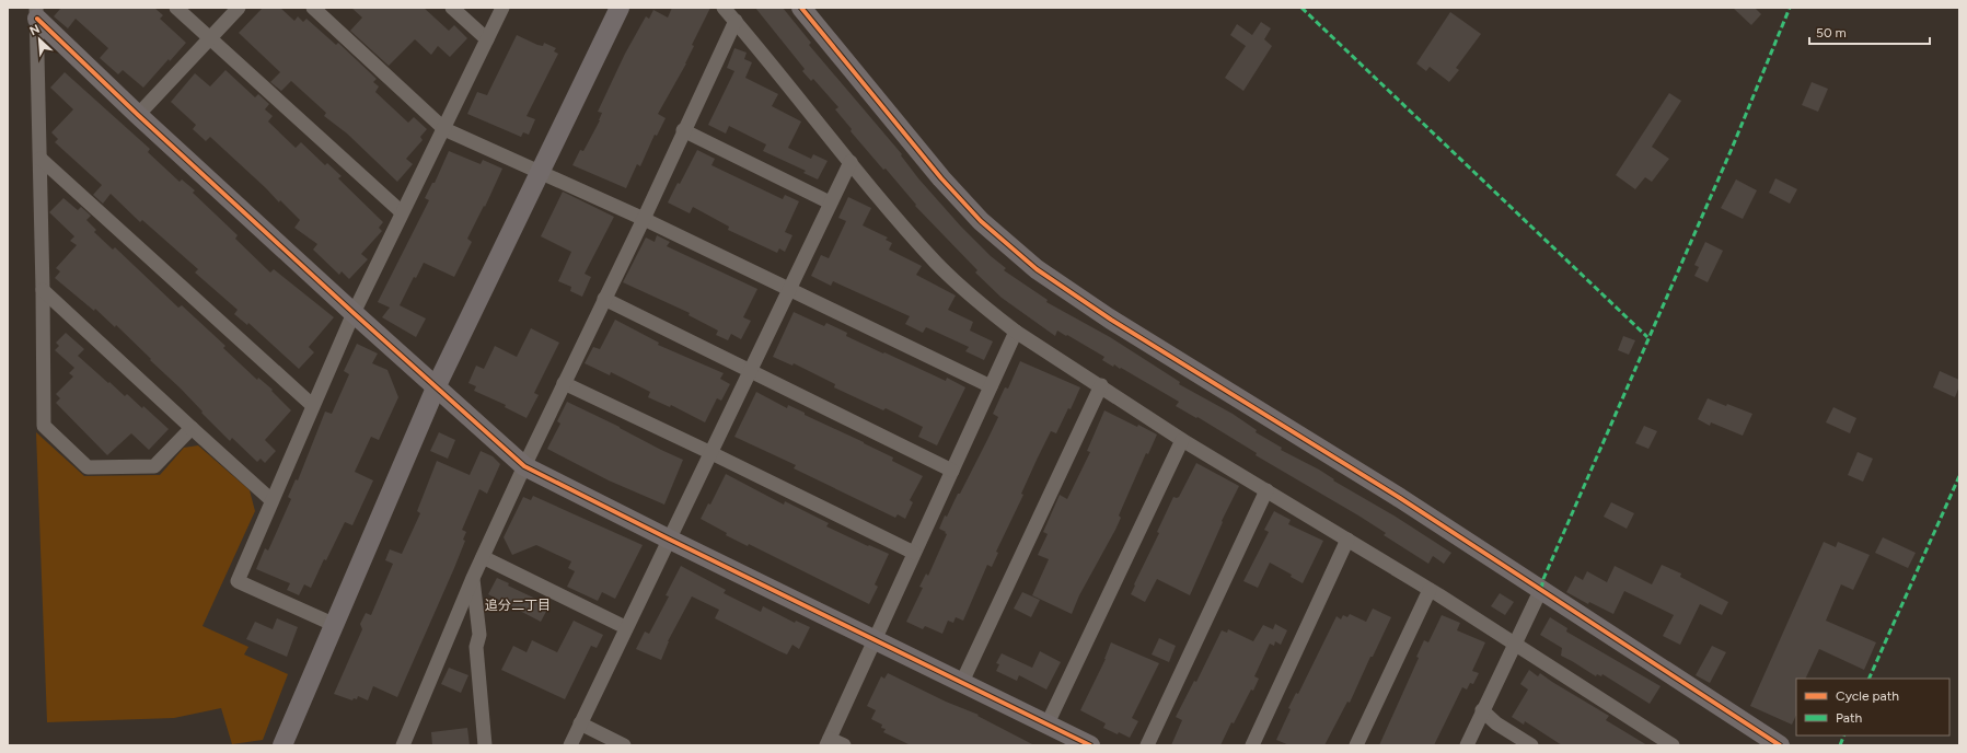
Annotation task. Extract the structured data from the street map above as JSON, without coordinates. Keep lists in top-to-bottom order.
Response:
{
  "districts": ["追分二丁目"],
  "legend": ["Cycle path", "Path"],
  "scale_bar": "50 m",
  "north": "top left"
}
